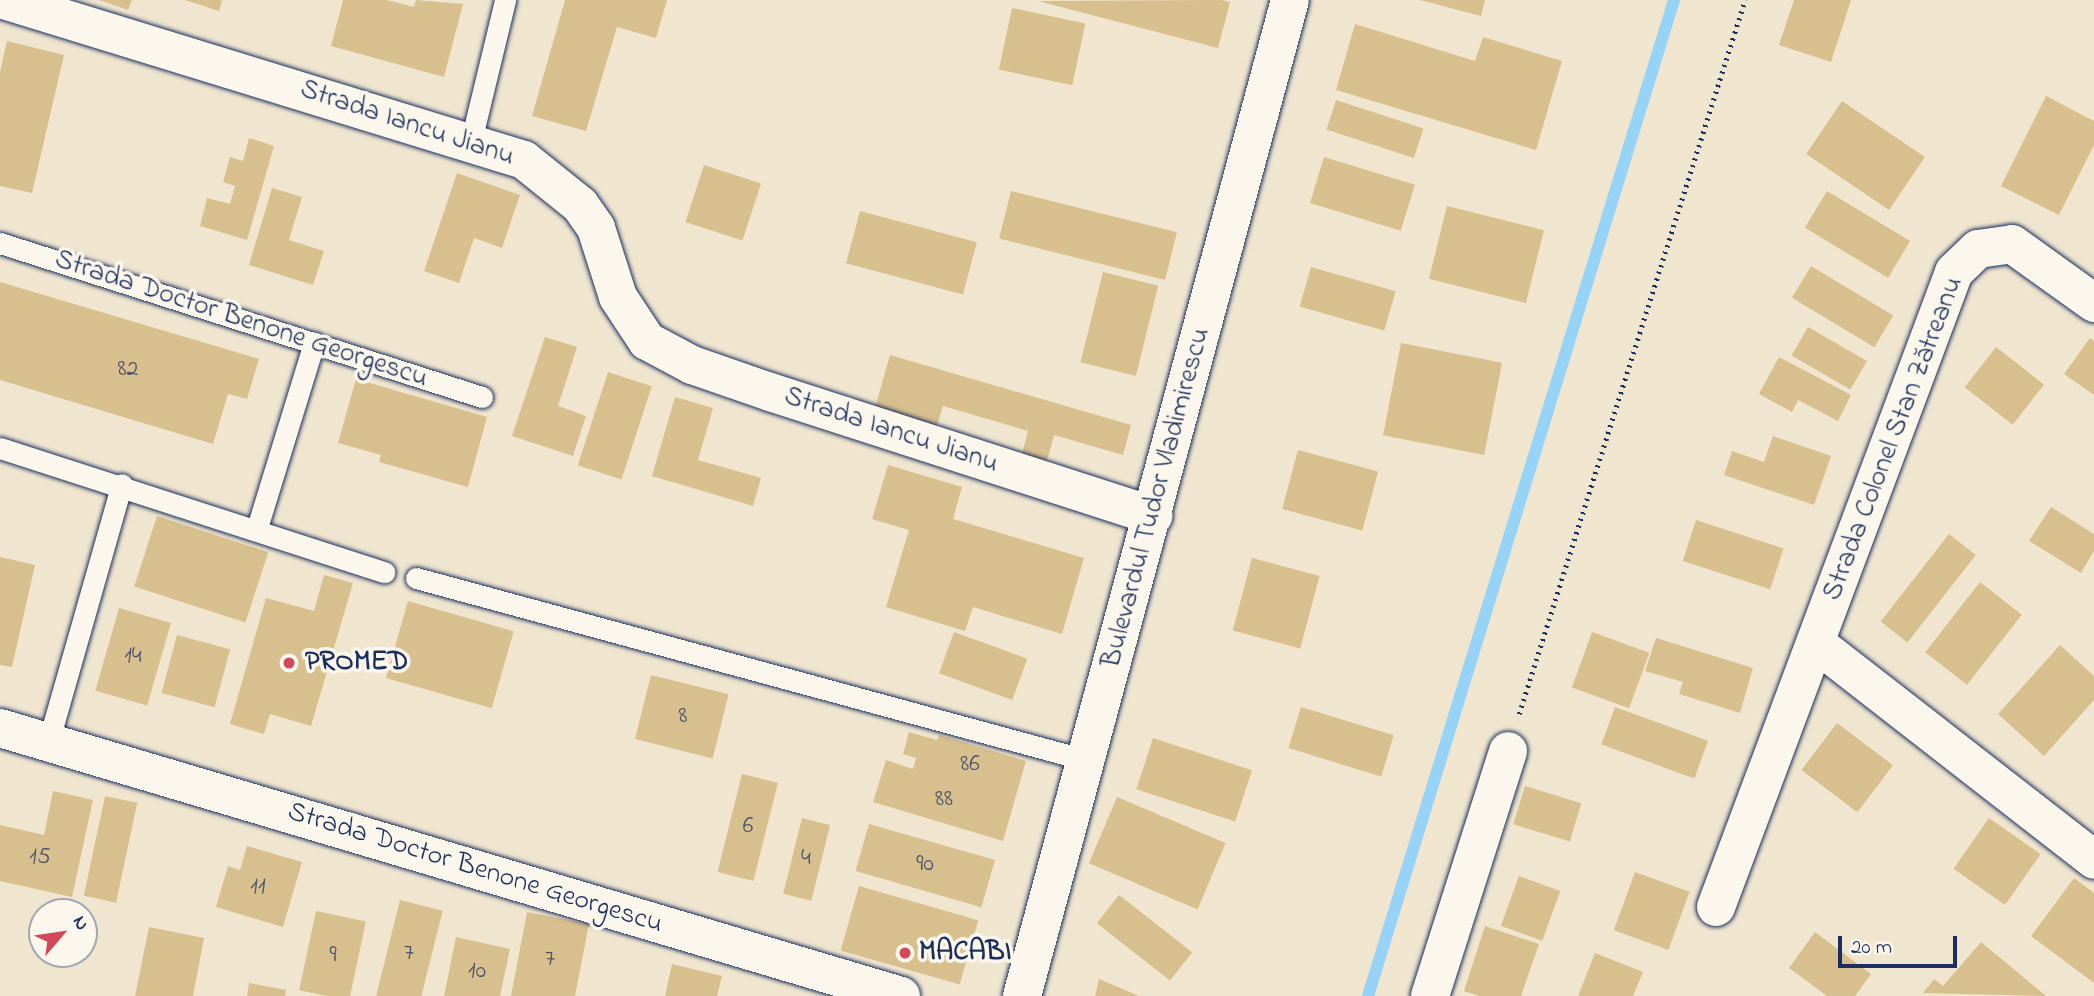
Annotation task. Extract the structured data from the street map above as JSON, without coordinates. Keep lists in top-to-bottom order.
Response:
{
  "streets": {
    "street": [
      "Strada Iancu Jianu",
      "Strada Doctor Benone Georgescu",
      "Strada Colonel Stan Zătreanu",
      "Bulevardul Tudor Vladimirescu"
    ]
  },
  "crossings": [
    ["Strada Iancu Jianu", "Bulevardul Tudor Vladimirescu"]
  ],
  "places": ["PROMED", "MACABI"],
  "house_numbers": [
    "82",
    "14",
    "8",
    "86",
    "88",
    "6",
    "15",
    "4",
    "90",
    "11",
    "7",
    "9",
    "7",
    "10"
  ],
  "scale_bar": "20 m",
  "north": "top right"
}
